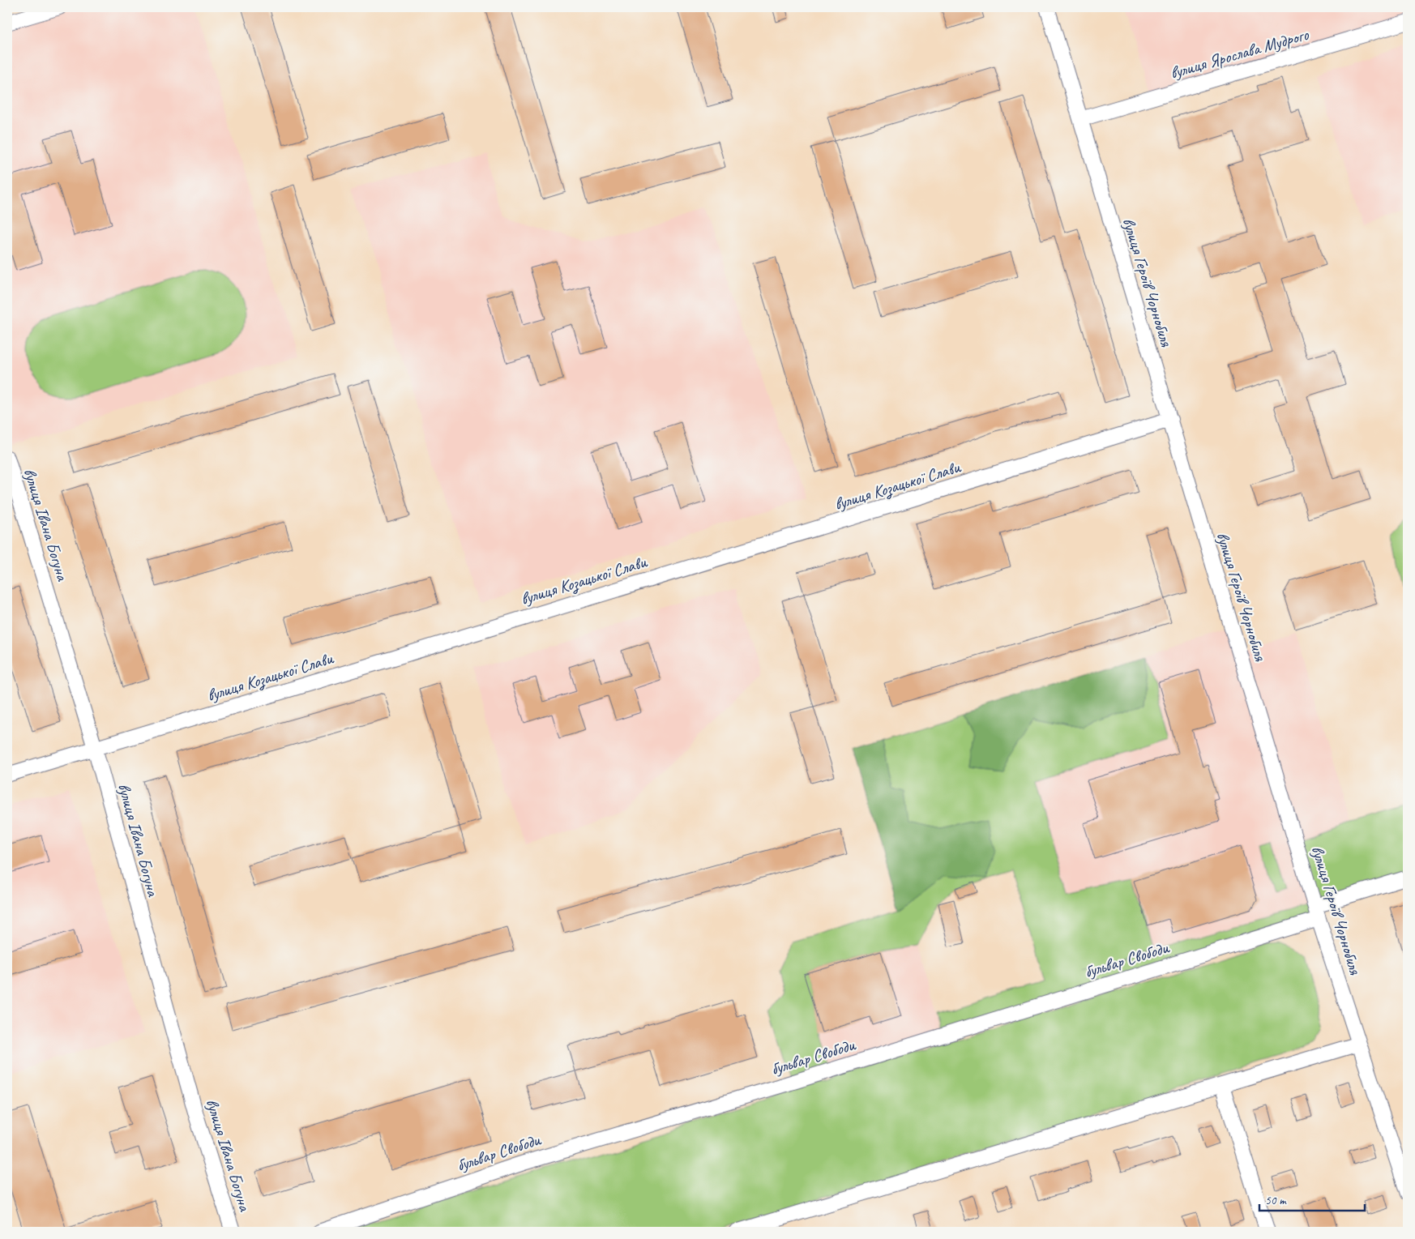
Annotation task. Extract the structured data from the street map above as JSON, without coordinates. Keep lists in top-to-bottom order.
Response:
{
  "streets": {
    "street": [
      "вулиця Ярослава Мудрого",
      "вулиця Героїв Чорнобиля",
      "вулиця Козацької Слави",
      "вулиця Івана Богуна",
      "бульвар Свободи"
    ]
  },
  "crossings": [
    ["вулиця Ярослава Мудрого", "вулиця Героїв Чорнобиля"],
    ["вулиця Героїв Чорнобиля", "вулиця Козацької Слави"],
    ["вулиця Героїв Чорнобиля", "бульвар Свободи"],
    ["вулиця Козацької Слави", "вулиця Івана Богуна"]
  ],
  "scale_bar": "50 m"
}
